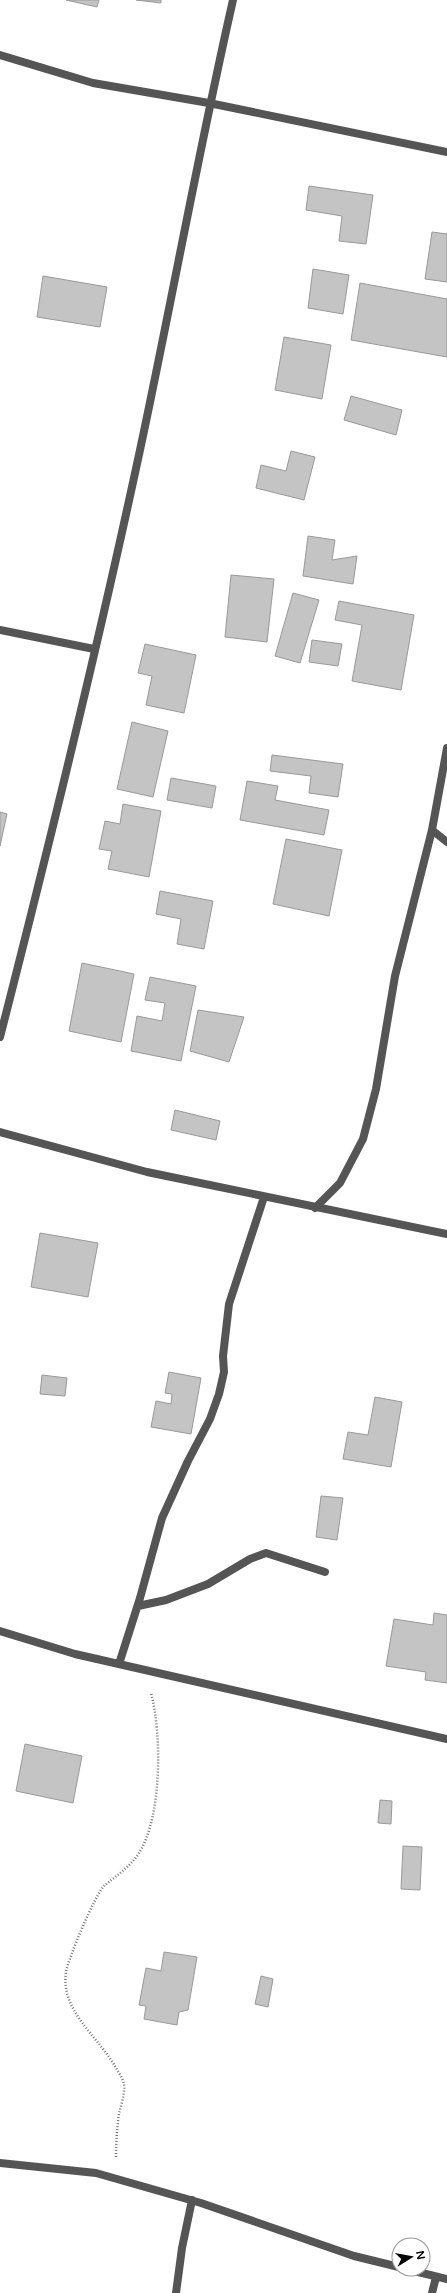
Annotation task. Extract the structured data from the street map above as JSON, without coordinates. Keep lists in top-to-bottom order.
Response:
{
  "north": "right"
}
